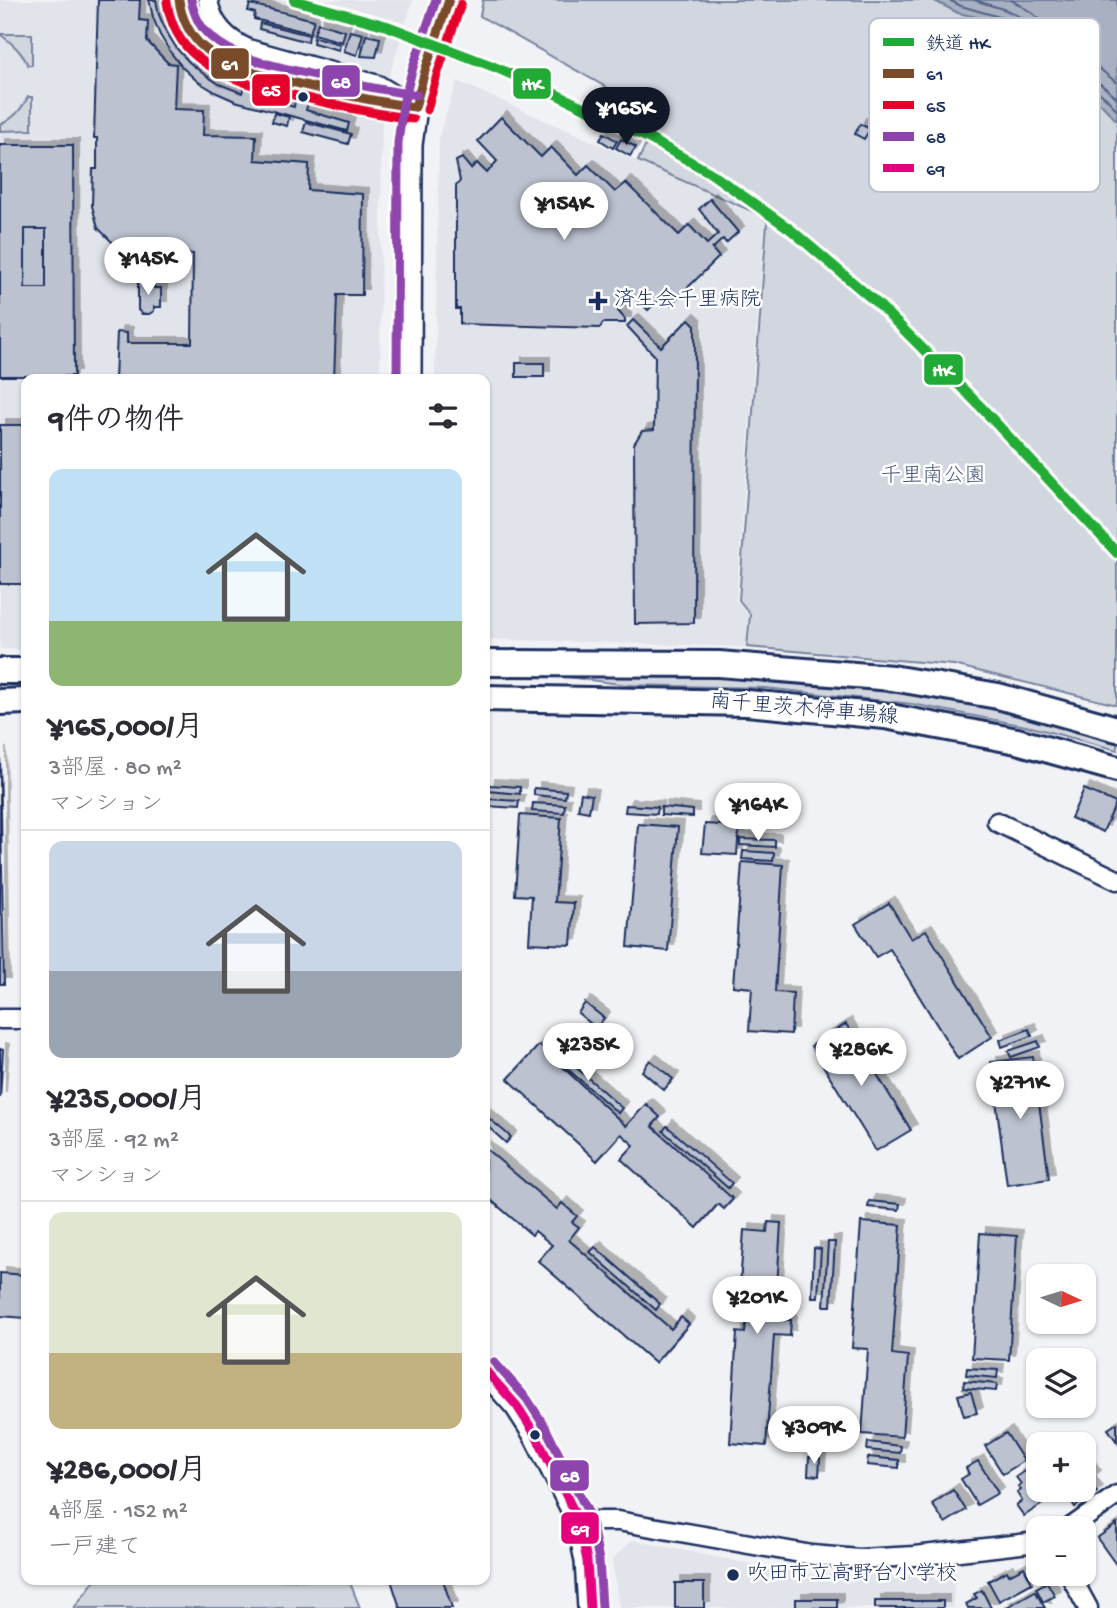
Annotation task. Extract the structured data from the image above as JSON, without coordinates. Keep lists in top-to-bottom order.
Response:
{
  "streets": {
    "main road": ["南千里茨木停車場線"]
  },
  "parks": ["千里南公園"],
  "places": {
    "health": ["済生会千里病院"],
    "other": ["吹田市立高野台小学校"]
  },
  "lines": [
    "rail line HK",
    "transit line 61",
    "transit line 68",
    "transit line 65",
    "transit line 69"
  ],
  "legend": [
    "鉄道 HK",
    "61",
    "65",
    "68",
    "69"
  ],
  "north": "right",
  "page": {
    "price": [
      "¥165K",
      "¥154K",
      "¥145K",
      "¥164K",
      "¥235K",
      "¥286K",
      "¥271K",
      "¥201K",
      "¥309K"
    ],
    "heading": "9件の物件",
    "list": [
      {
        "name": "¥165,000/月",
        "note": "3部屋 · 80 m² · マンション"
      },
      {
        "name": "¥235,000/月",
        "note": "3部屋 · 92 m² · マンション"
      },
      {
        "name": "¥286,000/月",
        "note": "4部屋 · 152 m² · 一戸建て"
      }
    ],
    "map_buttons": ["+", "−"]
  }
}
